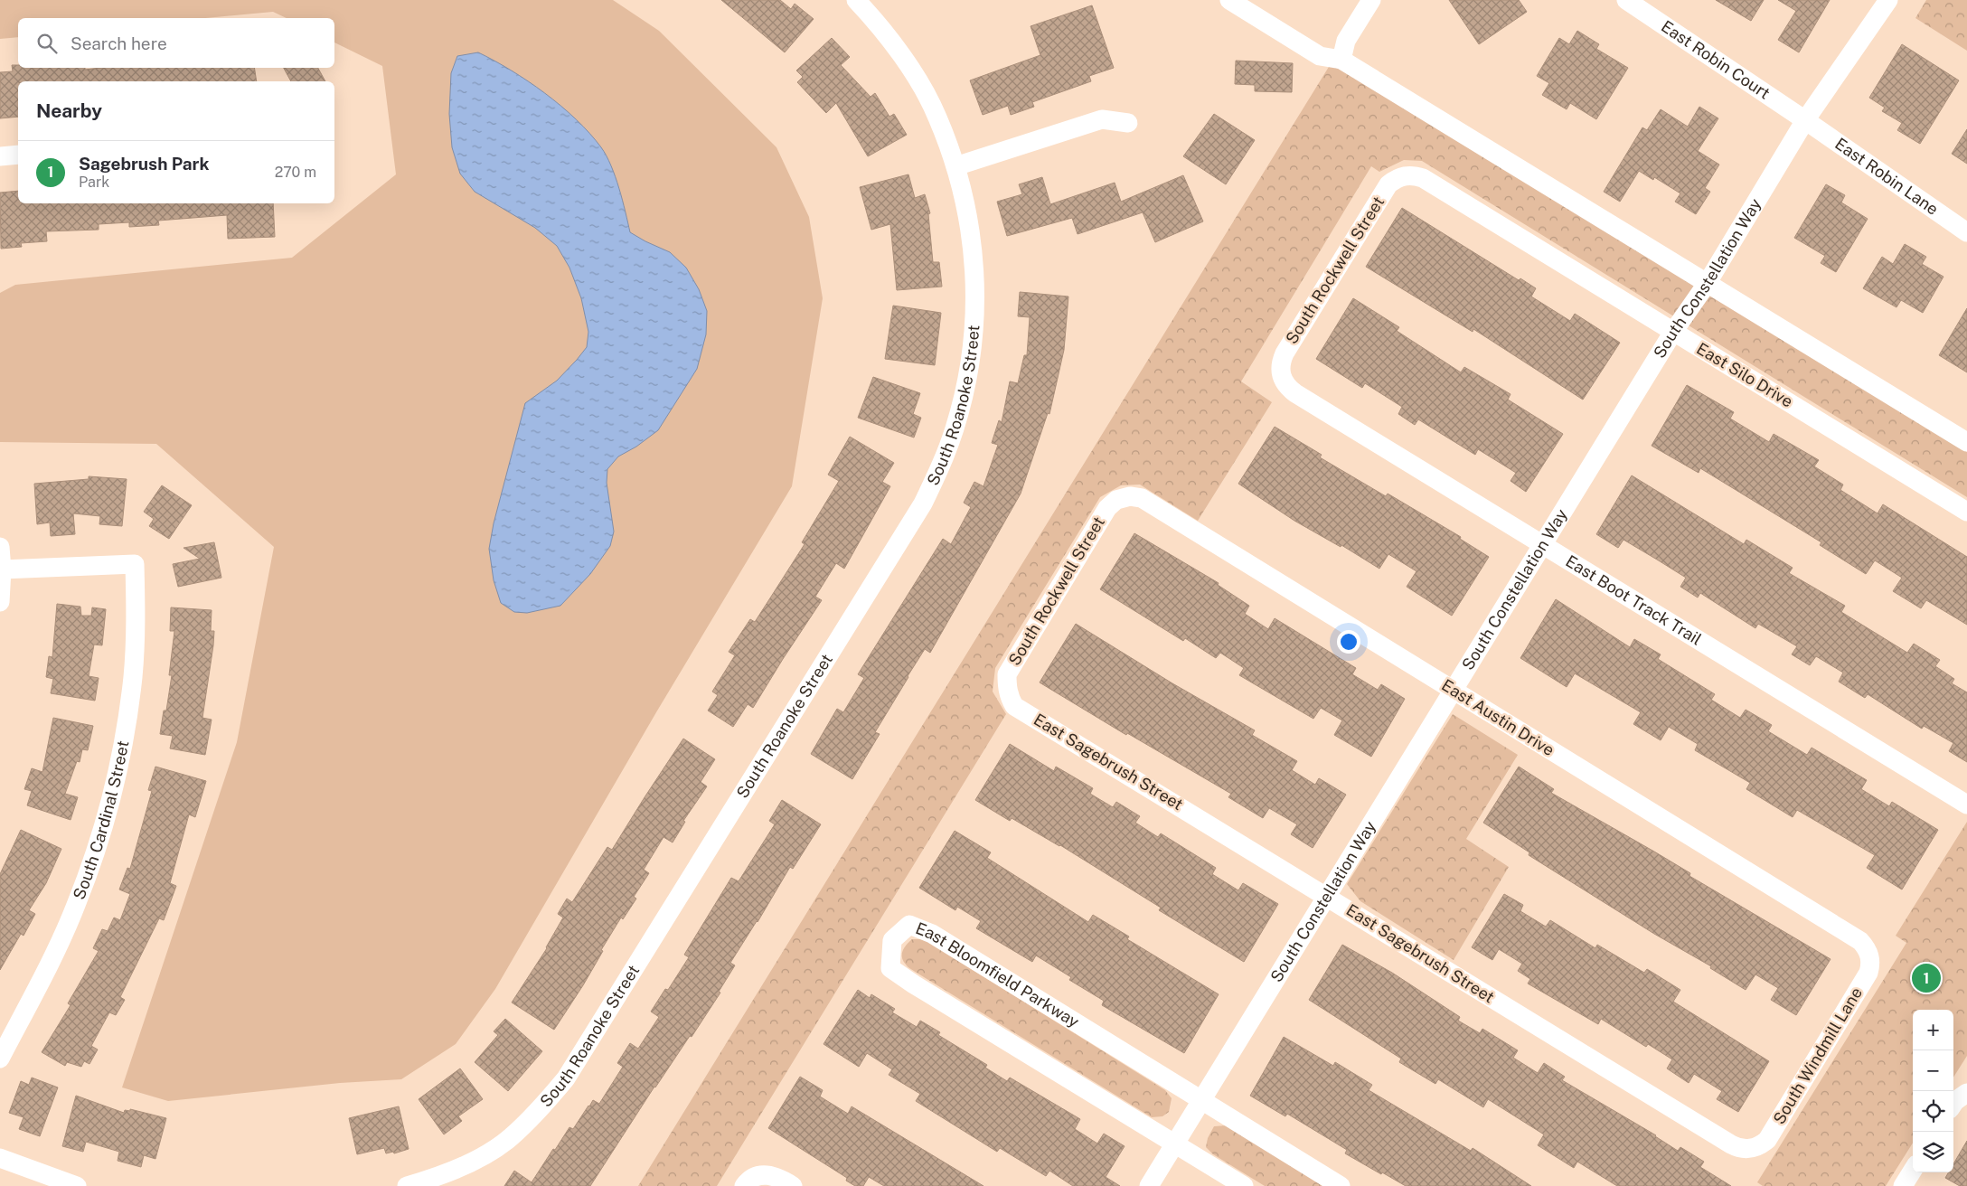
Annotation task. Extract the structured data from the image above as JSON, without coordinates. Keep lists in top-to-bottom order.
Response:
{
  "streets": {
    "street": [
      "East Robin Court",
      "East Robin Lane",
      "South Rockwell Street",
      "South Constellation Way",
      "East Silo Drive",
      "South Roanoke Street",
      "East Boot Track Trail",
      "East Austin Drive",
      "East Sagebrush Street",
      "South Cardinal Street",
      "East Bloomfield Parkway",
      "South Windmill Lane"
    ]
  },
  "crossings": [
    ["East Robin Court", "East Robin Lane"],
    ["East Robin Court", "South Constellation Way"],
    ["East Robin Lane", "South Constellation Way"],
    ["South Rockwell Street", "East Silo Drive"],
    ["South Rockwell Street", "East Boot Track Trail"],
    ["South Rockwell Street", "East Austin Drive"],
    ["South Rockwell Street", "East Sagebrush Street"],
    ["South Constellation Way", "East Silo Drive"],
    ["South Constellation Way", "East Boot Track Trail"],
    ["South Constellation Way", "East Austin Drive"],
    ["South Constellation Way", "East Sagebrush Street"],
    ["South Constellation Way", "East Bloomfield Parkway"],
    ["East Austin Drive", "South Windmill Lane"],
    ["East Sagebrush Street", "South Windmill Lane"]
  ],
  "page": {
    "search": "Search here",
    "heading": "Nearby",
    "list": [
      {
        "mark": "1",
        "name": "Sagebrush Park",
        "note": "Park",
        "value": "270 m"
      }
    ],
    "pins": "1",
    "map_buttons": ["+", "−"]
  }
}
